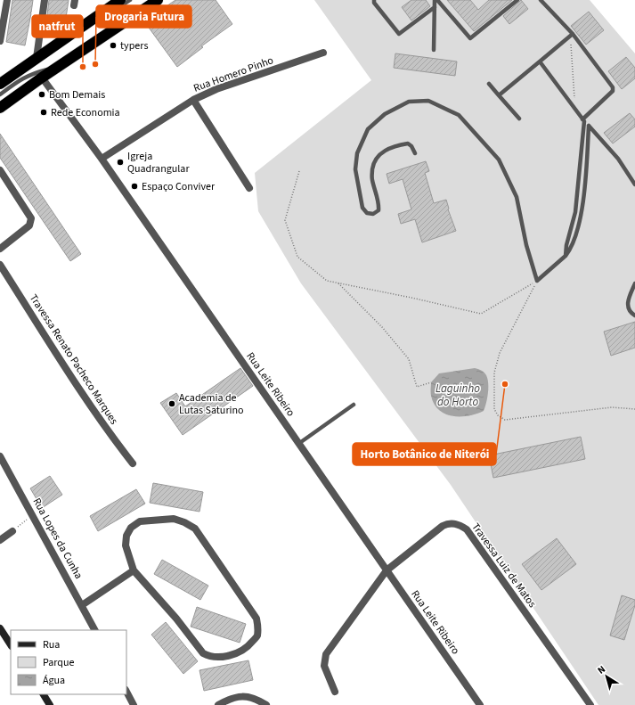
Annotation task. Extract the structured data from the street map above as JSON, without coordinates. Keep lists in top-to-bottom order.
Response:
{
  "streets": {
    "street": [
      "Rua Homero Pinho",
      "Travessa Renato Pacheco Marques",
      "Rua Leite Ribeiro",
      "Rua Lopes da Cunha",
      "Travessa Luiz de Matos"
    ]
  },
  "crossings": [
    ["Rua Homero Pinho", "Rua Leite Ribeiro"],
    ["Rua Leite Ribeiro", "Travessa Luiz de Matos"]
  ],
  "water": ["Laguinho do Horto"],
  "places": [
    "typers",
    "Drogaria Futura",
    "natfrut",
    "Bom Demais",
    "Rede Economia",
    "Igreja Quadrangular",
    "Espaço Conviver",
    "Horto Botânico de Niterói",
    "Academia de Lutas Saturino"
  ],
  "legend": ["Rua", "Parque", "Água"],
  "north": "top left"
}
